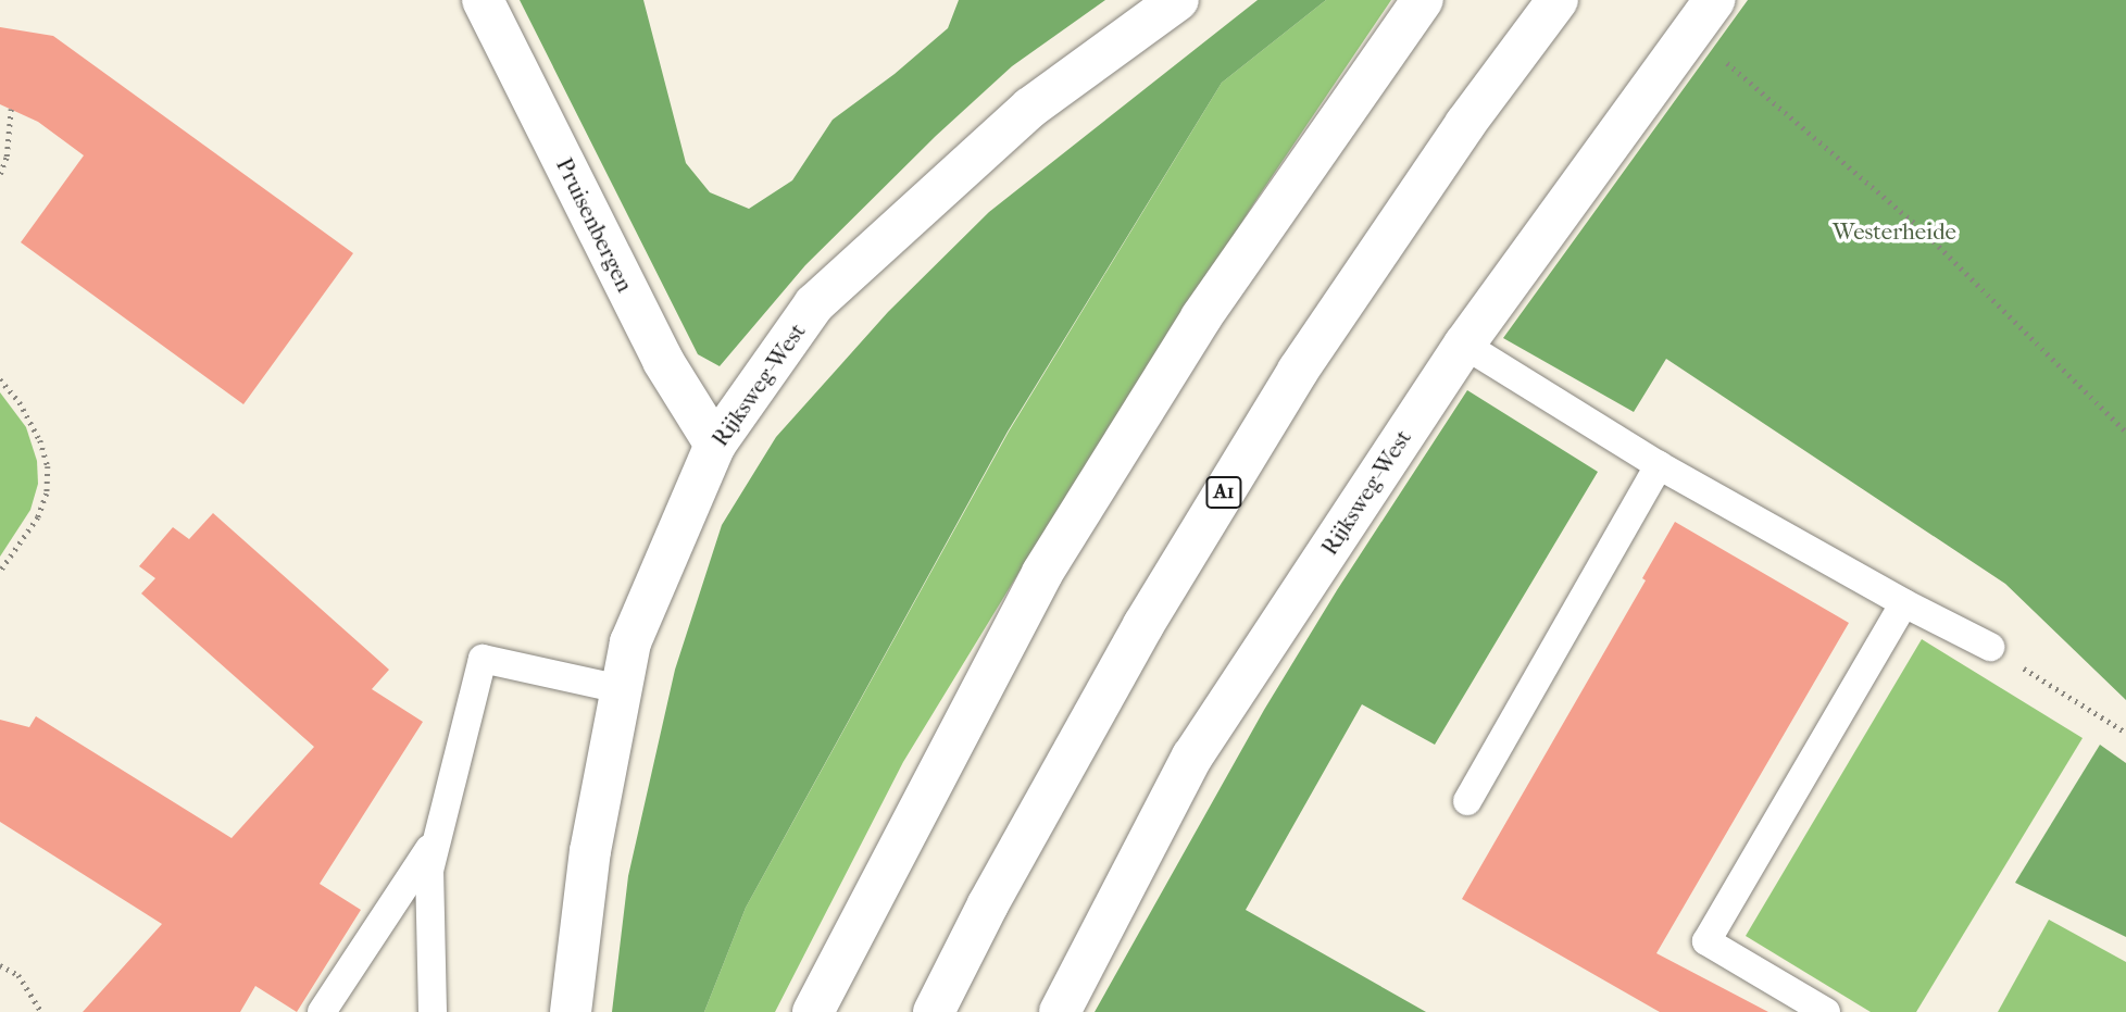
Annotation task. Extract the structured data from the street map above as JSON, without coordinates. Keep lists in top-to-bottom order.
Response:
{
  "streets": {
    "main road": ["Pruisenbergen", "Rijksweg-West", "A1"]
  },
  "crossings": [
    ["Pruisenbergen", "Rijksweg-West"]
  ],
  "parks": ["Westerheide"]
}
